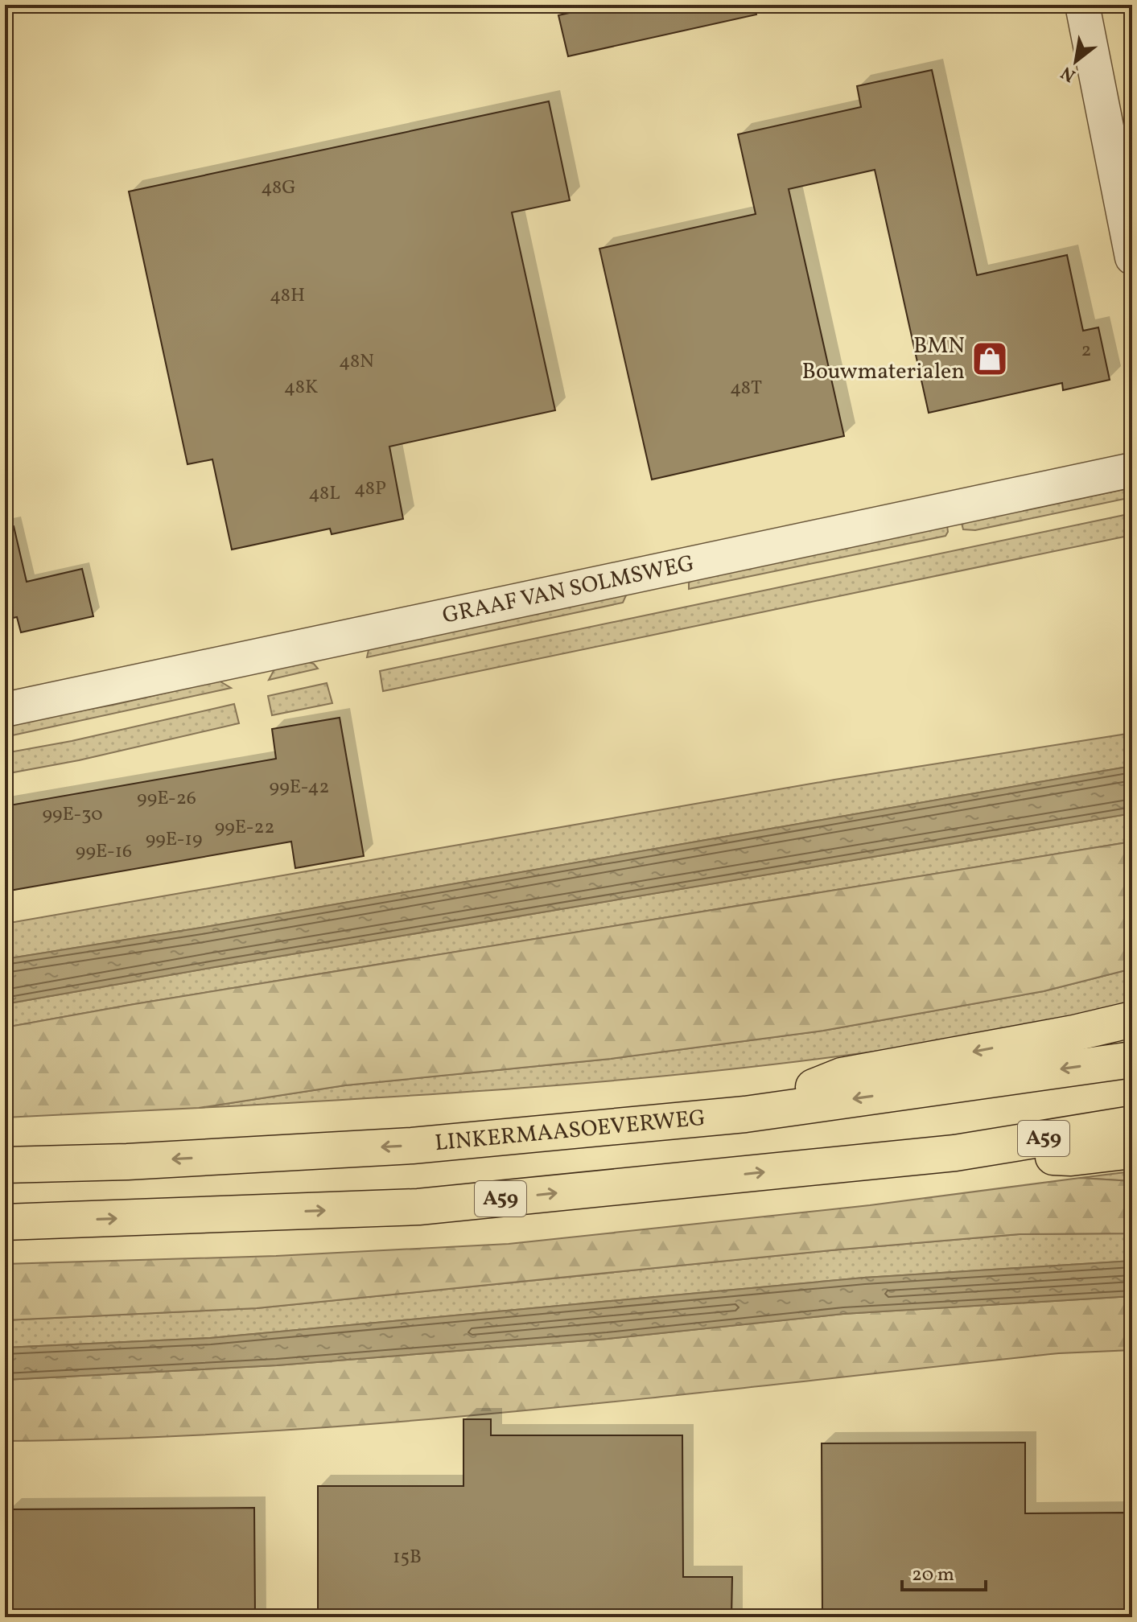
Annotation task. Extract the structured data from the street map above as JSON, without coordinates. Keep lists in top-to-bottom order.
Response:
{
  "streets": {
    "highway": ["LINKERMAASOEVERWEG", "A59"],
    "street": ["GRAAF VAN SOLMSWEG"]
  },
  "places": {
    "shop": ["BMN Bouwmaterialen"]
  },
  "house_numbers": [
    "48G",
    "48H",
    "2",
    "48N",
    "48K",
    "48T",
    "48P",
    "48L",
    "99E-42",
    "99E-26",
    "99E-30",
    "99E-22",
    "99E-19",
    "99E-16",
    "15B"
  ],
  "scale_bar": "20 m",
  "north": "bottom left"
}
